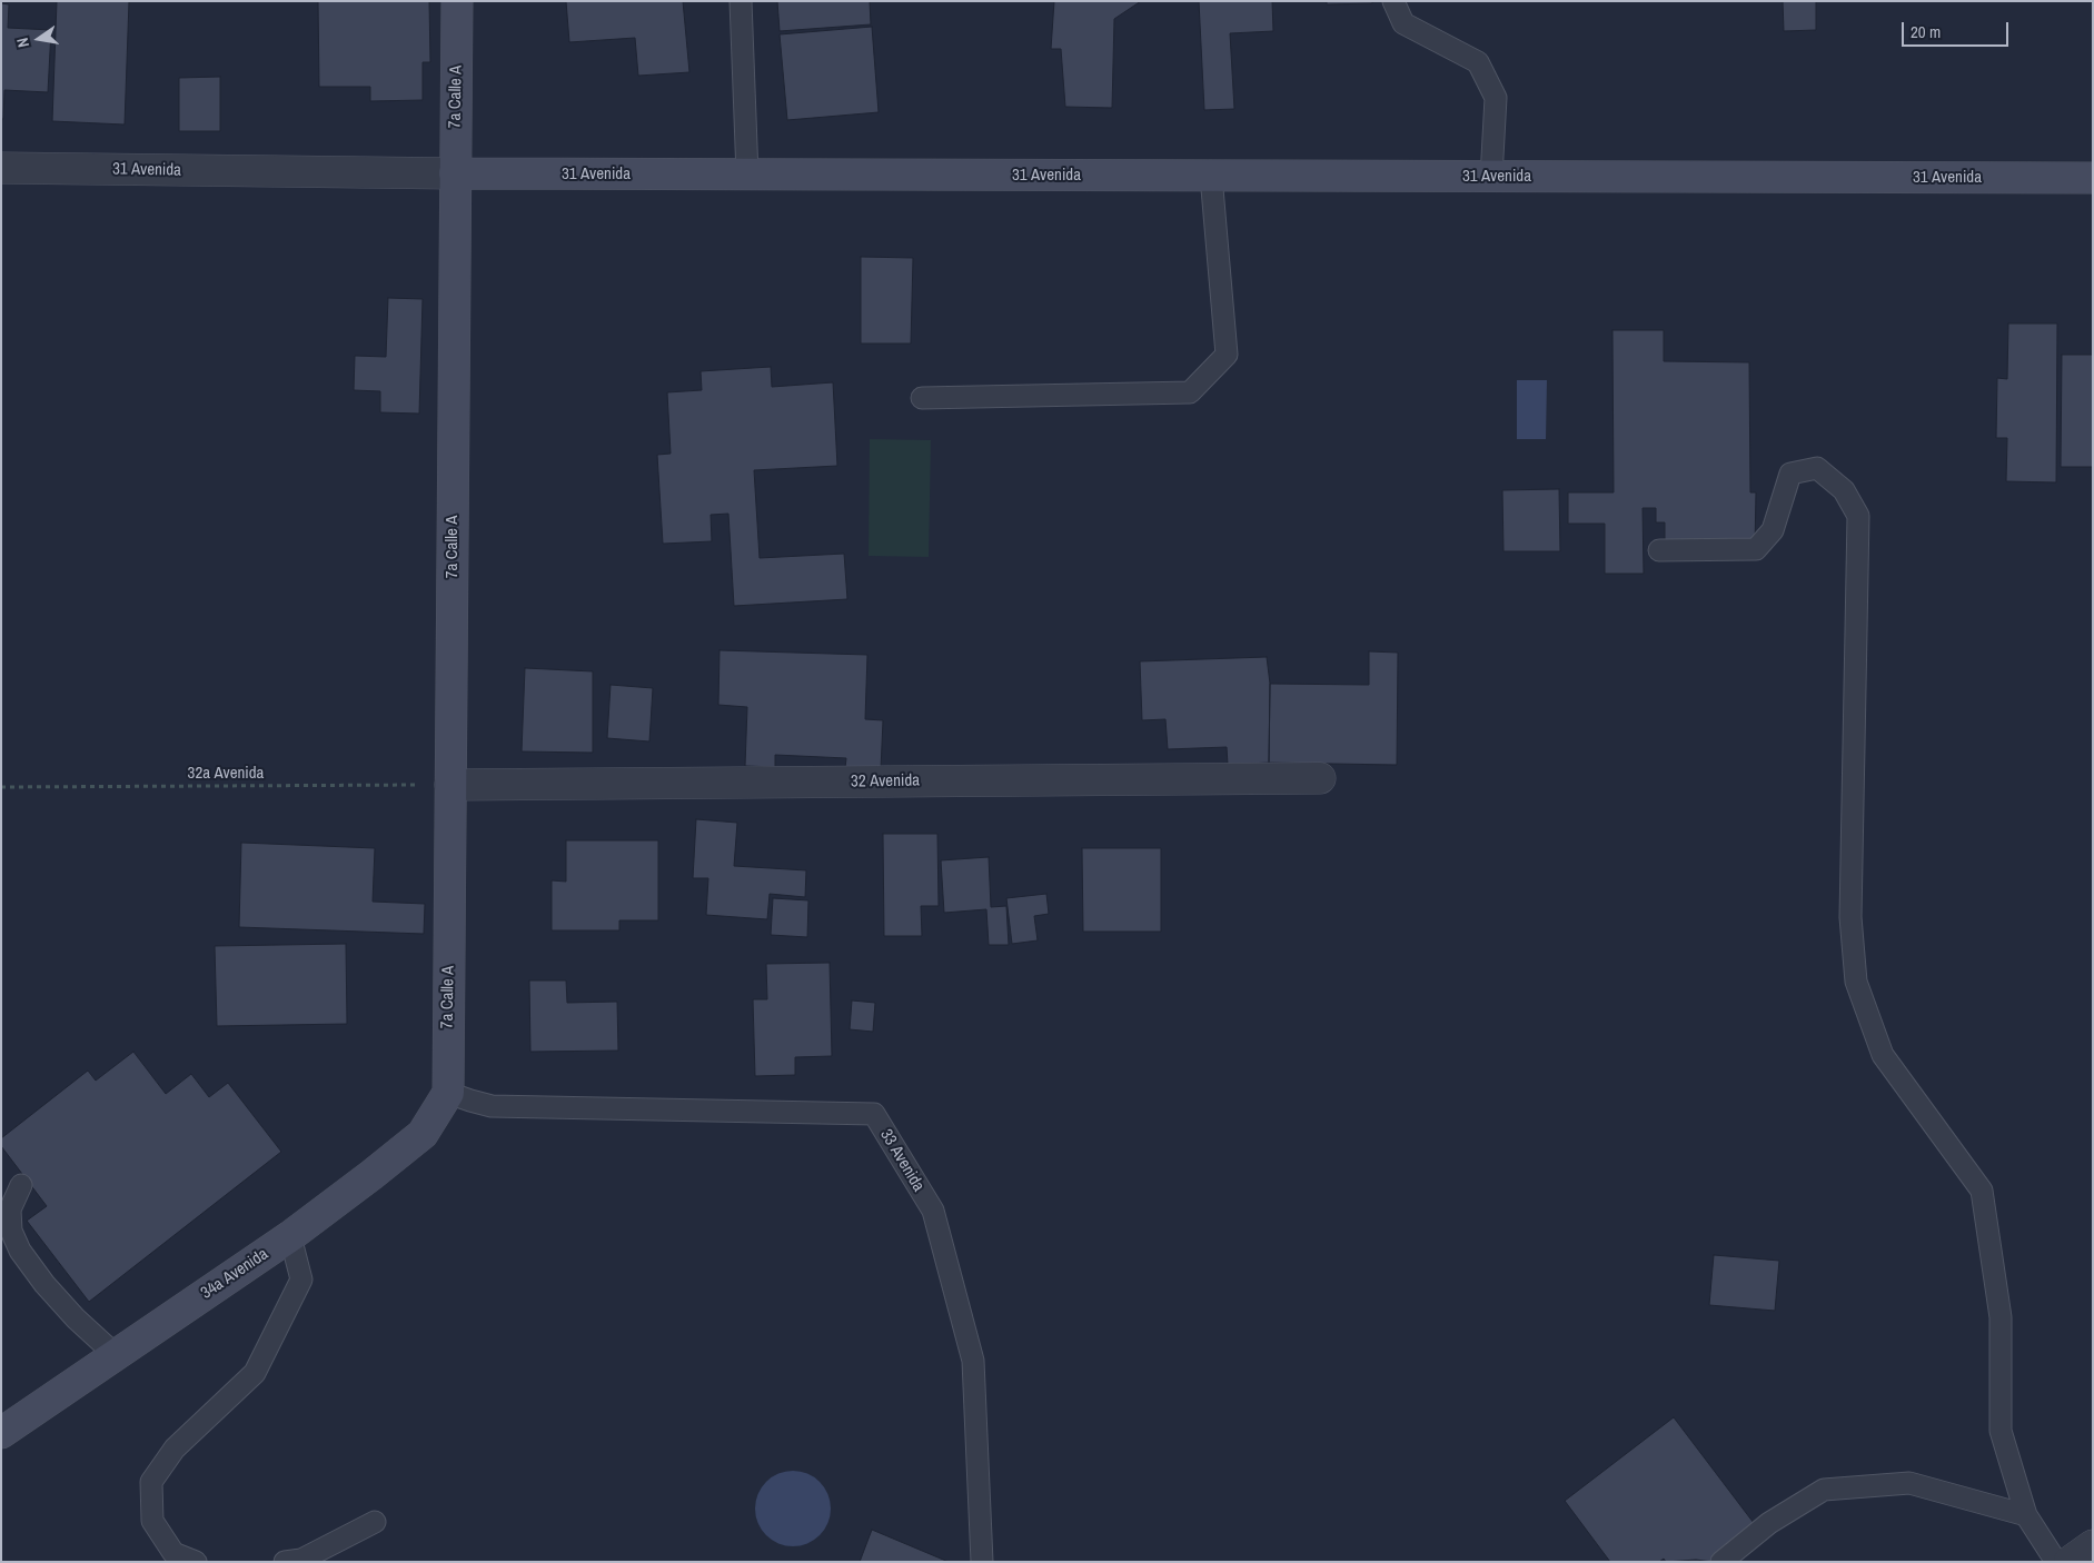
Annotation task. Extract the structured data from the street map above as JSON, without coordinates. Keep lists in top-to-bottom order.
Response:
{
  "streets": {
    "street": [
      "7a Calle A",
      "31 Avenida",
      "32 Avenida",
      "34a Avenida"
    ],
    "lane": ["33 Avenida"],
    "path": ["32a Avenida"]
  },
  "crossings": [
    ["7a Calle A", "31 Avenida"],
    ["7a Calle A", "32a Avenida"],
    ["7a Calle A", "32 Avenida"],
    ["7a Calle A", "33 Avenida"],
    ["7a Calle A", "34a Avenida"],
    ["32a Avenida", "32 Avenida"],
    ["33 Avenida", "34a Avenida"]
  ],
  "scale_bar": "20 m",
  "north": "left"
}
